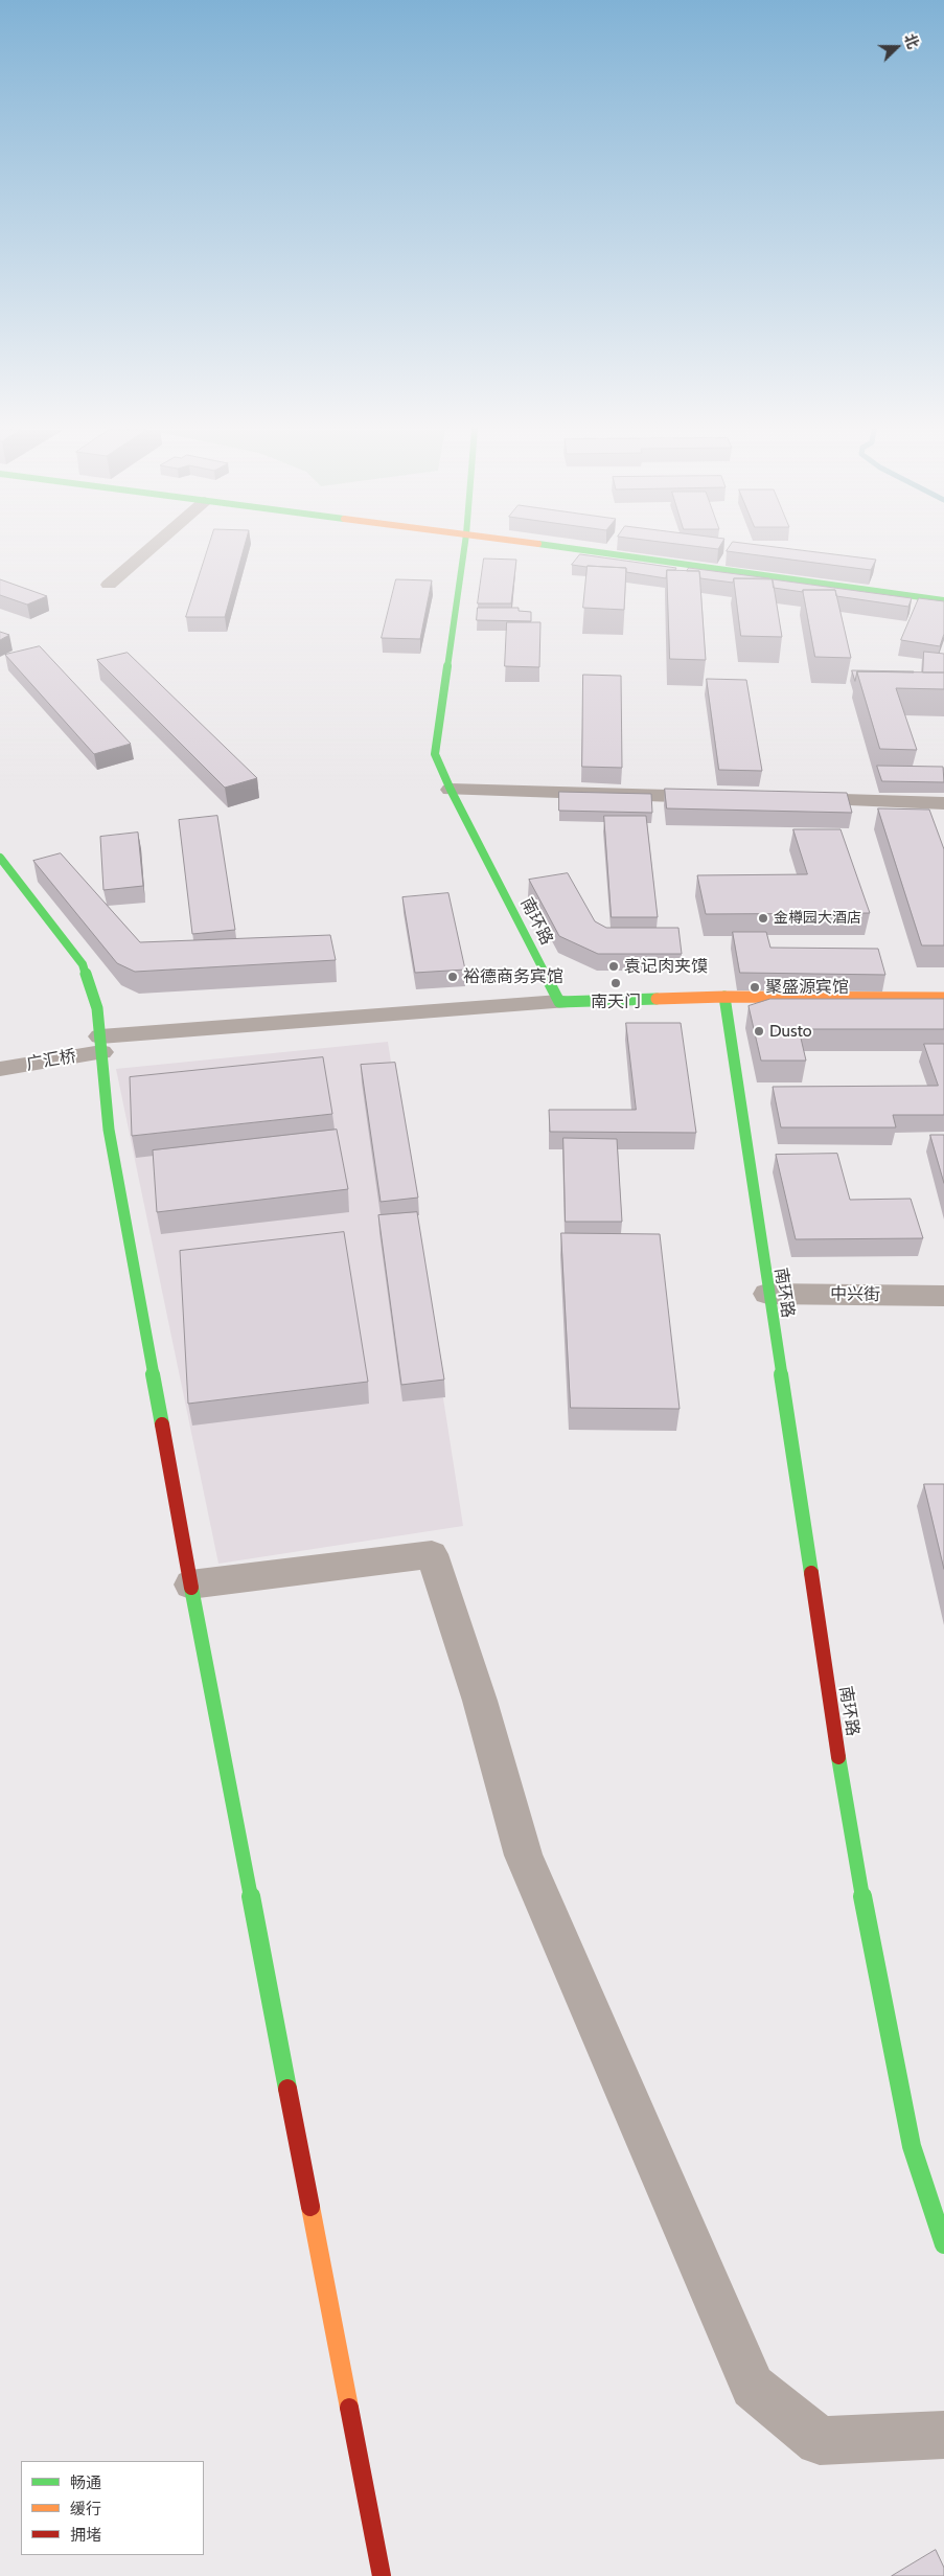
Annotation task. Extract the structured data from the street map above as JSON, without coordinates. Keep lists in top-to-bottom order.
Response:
{
  "streets": {
    "street": ["南环路", "广汇桥", "中兴街"]
  },
  "crossings": [
    ["南环路", "广汇桥"],
    ["南环路", "中兴街"]
  ],
  "places": [
    "金樽园大酒店",
    "袁记肉夹馍",
    "裕德商务宾馆",
    "南天门",
    "聚盛源宾馆",
    "Dusto"
  ],
  "legend": ["畅通", "缓行", "拥堵"],
  "north": "right"
}
